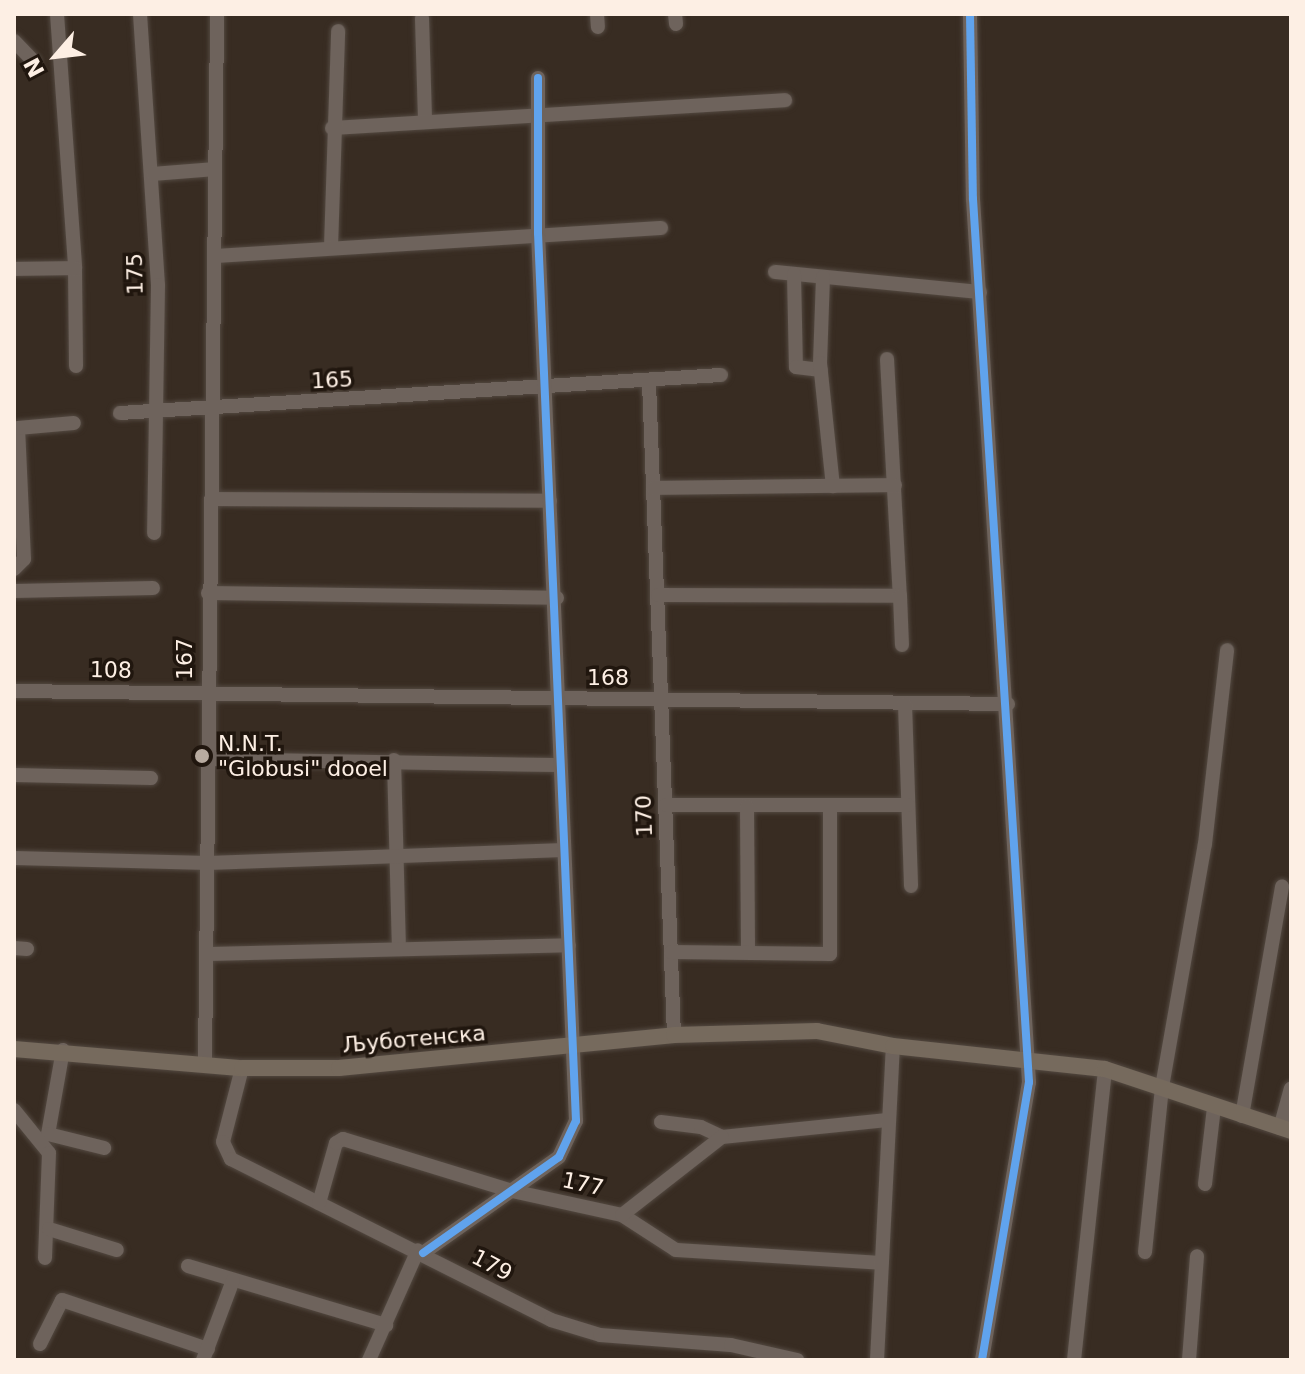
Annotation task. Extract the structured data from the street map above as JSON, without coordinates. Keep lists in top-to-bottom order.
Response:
{
  "streets": {
    "main road": ["Љуботенска"],
    "street": [
      "175",
      "165",
      "167",
      "108",
      "168",
      "170",
      "177",
      "179"
    ]
  },
  "crossings": [
    ["175", "165"],
    ["165", "167"],
    ["165", "170"],
    ["167", "108"],
    ["167", "168"],
    ["167", "Љуботенска"],
    ["108", "168"],
    ["168", "170"],
    ["170", "Љуботенска"],
    ["Љуботенска", "179"],
    ["177", "179"]
  ],
  "places": ["N.N.T. \"Globusi\" dooel"],
  "north": "bottom left"
}
